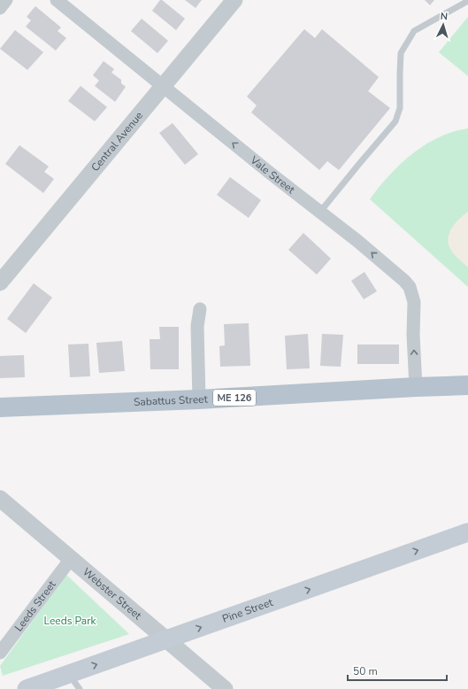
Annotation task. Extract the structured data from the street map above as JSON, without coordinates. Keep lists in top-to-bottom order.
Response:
{
  "streets": {
    "main road": ["ME 126", "Sabattus Street", "Pine Street"],
    "street": [
      "Central Avenue",
      "Vale Street",
      "Webster Street",
      "Leeds Street"
    ]
  },
  "crossings": [
    ["Central Avenue", "Vale Street"],
    ["Vale Street", "Sabattus Street"],
    ["Webster Street", "Leeds Street"],
    ["Webster Street", "Pine Street"]
  ],
  "one_way": ["Vale Street", "Pine Street"],
  "parks": ["Leeds Park"],
  "scale_bar": "50 m",
  "north": "top"
}
